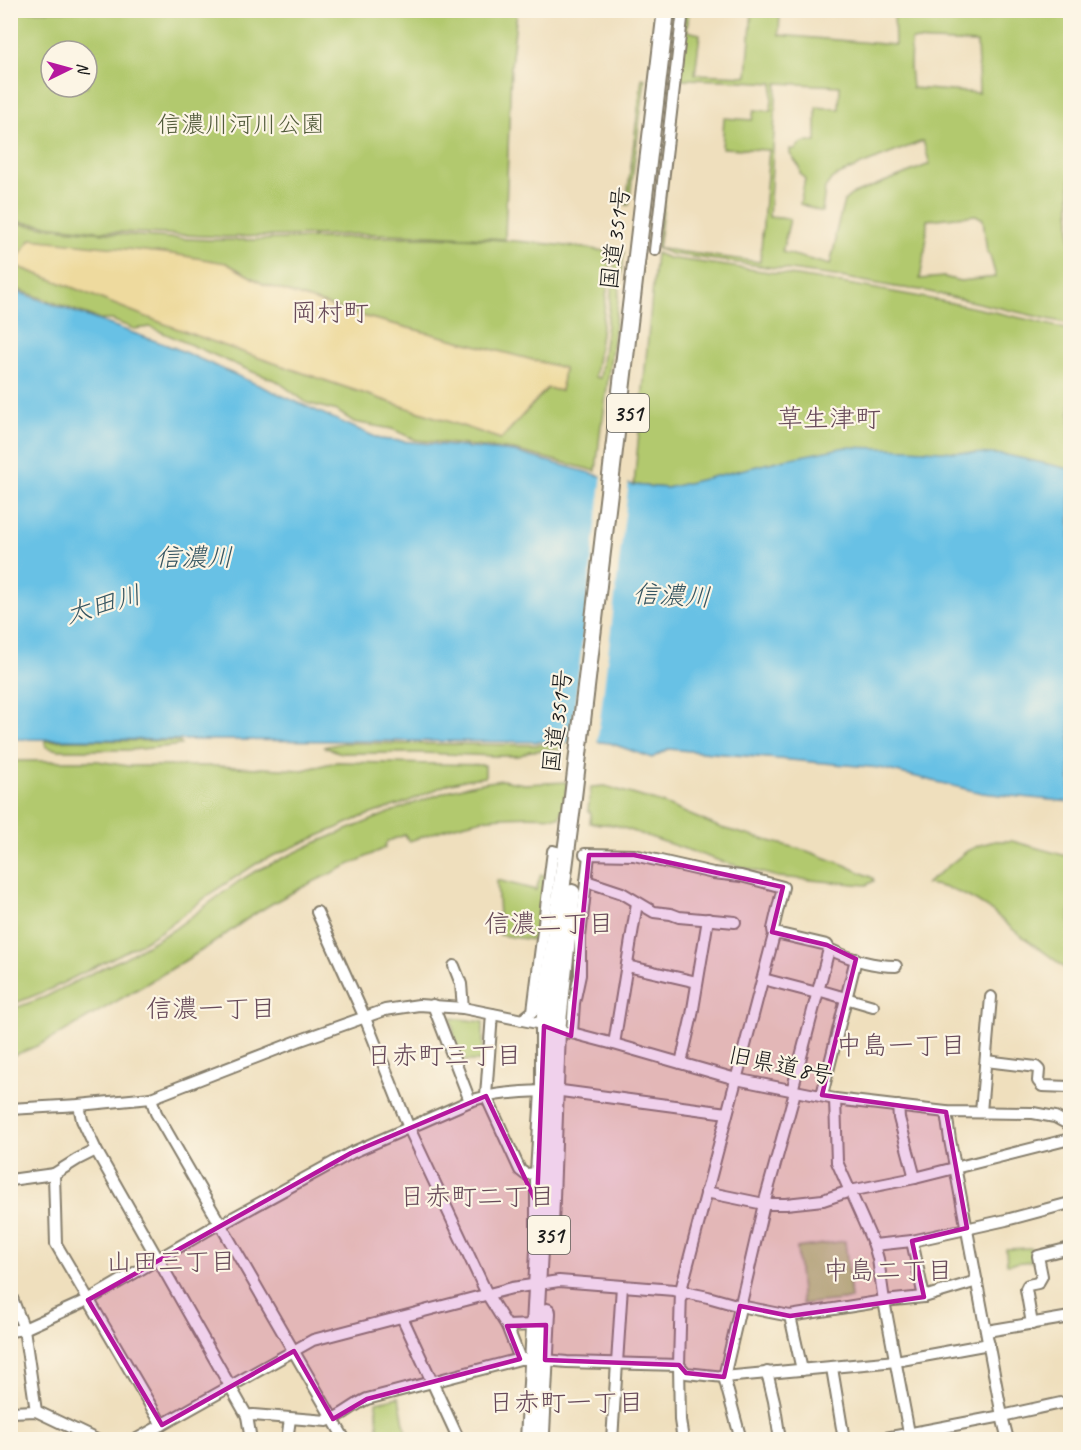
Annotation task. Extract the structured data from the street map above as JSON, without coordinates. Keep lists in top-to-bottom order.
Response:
{
  "streets": {
    "highway": ["国道351号", "351"],
    "street": ["旧県道8号"]
  },
  "crossings": [
    ["国道351号", "旧県道8号"]
  ],
  "districts": [
    "岡村町",
    "草生津町",
    "信濃二丁目",
    "信濃一丁目",
    "中島一丁目",
    "日赤町三丁目",
    "日赤町二丁目",
    "山田三丁目",
    "中島二丁目",
    "日赤町一丁目"
  ],
  "water": ["信濃川", "太田川"],
  "parks": ["信濃川河川公園"],
  "north": "right"
}
